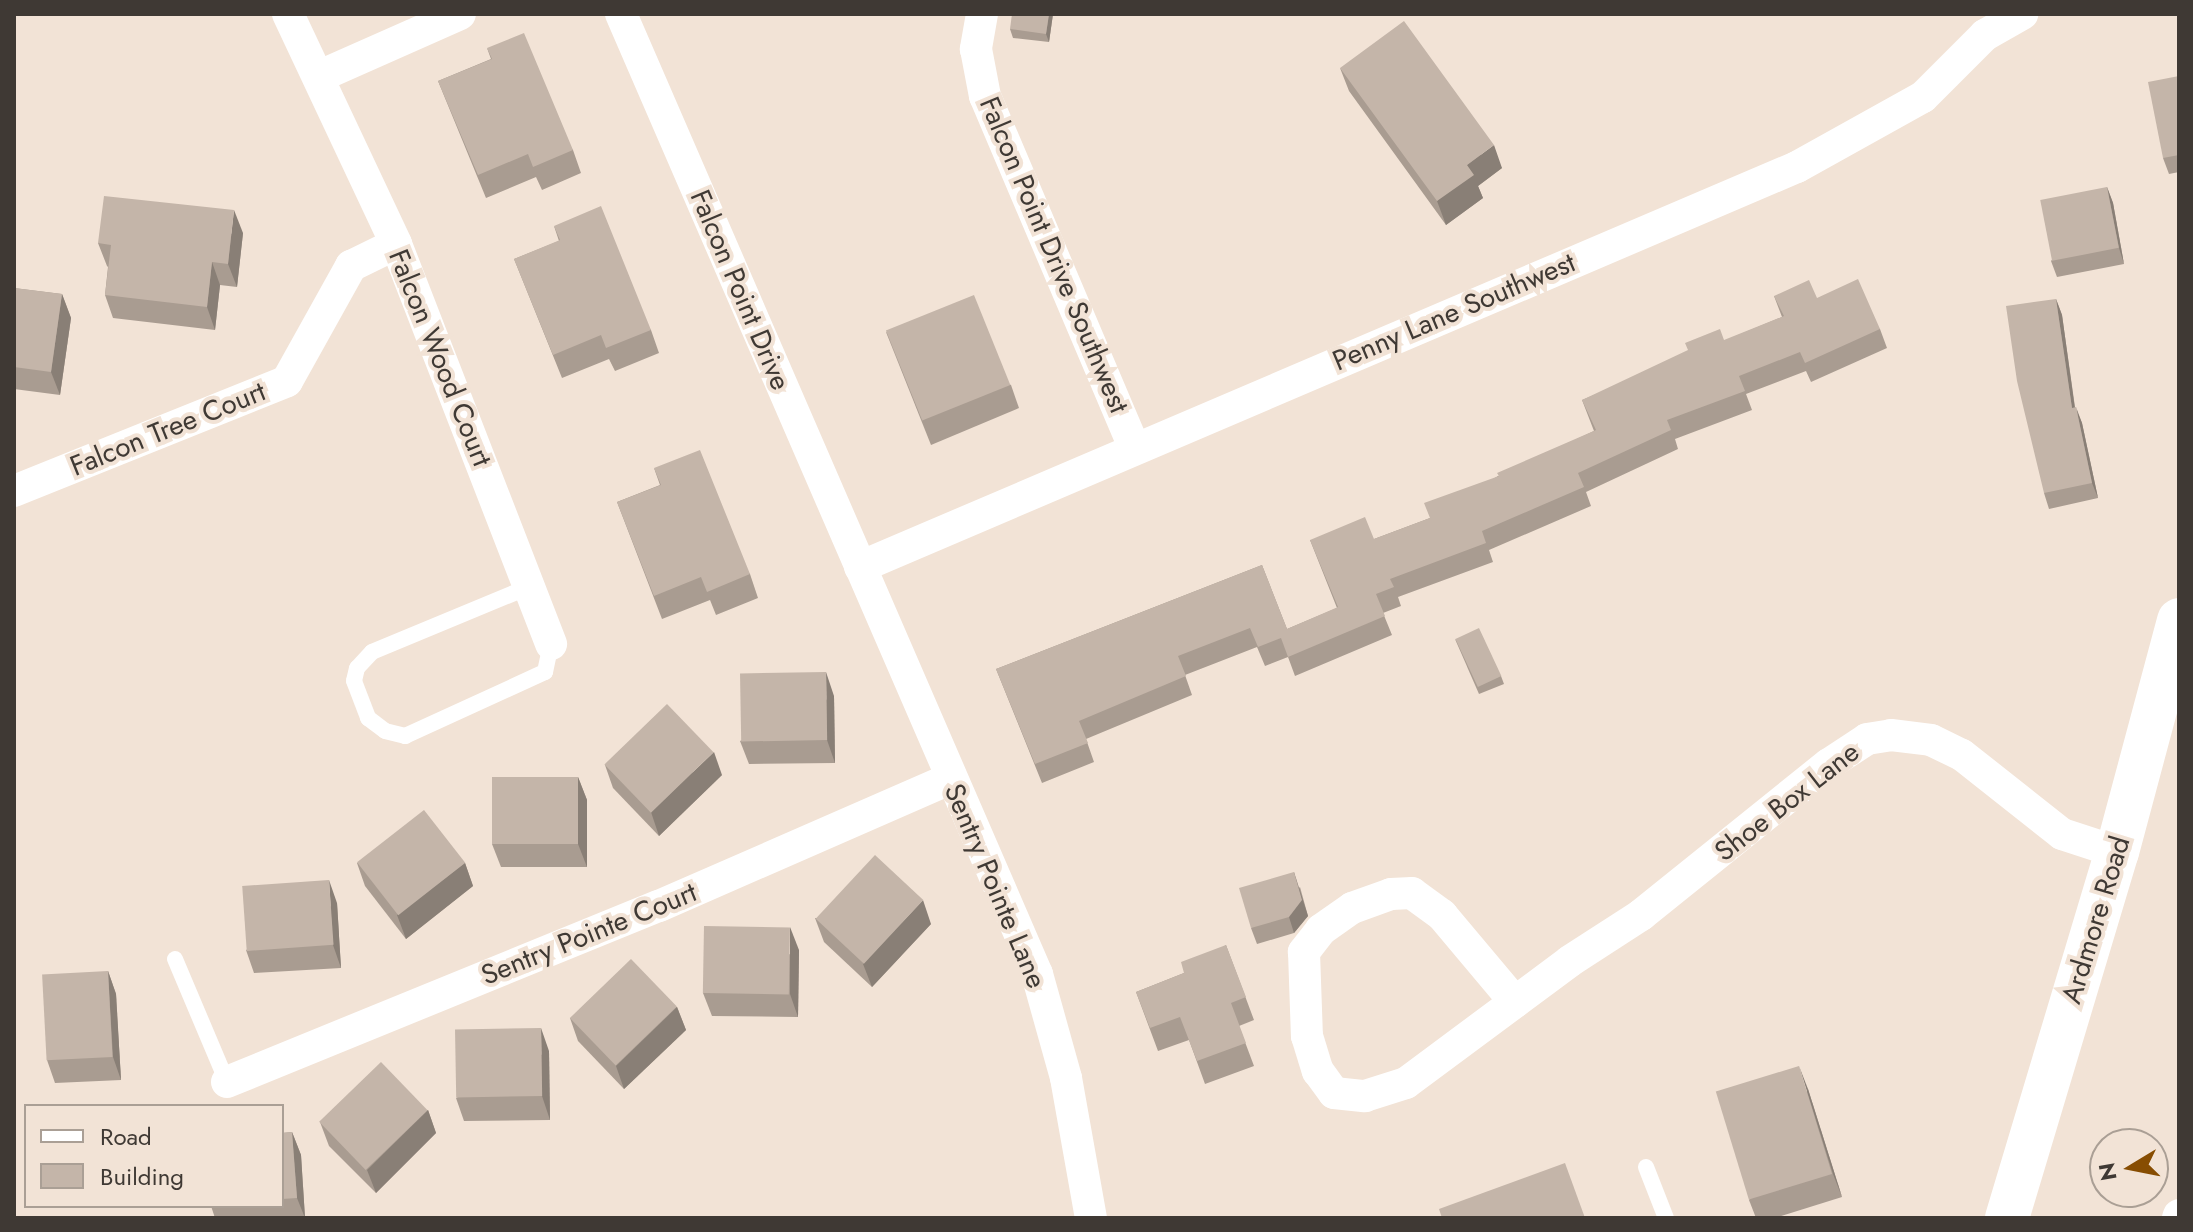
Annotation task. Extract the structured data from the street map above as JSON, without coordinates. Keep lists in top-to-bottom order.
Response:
{
  "streets": {
    "street": [
      "Falcon Point Drive Southwest",
      "Falcon Point Drive",
      "Penny Lane Southwest",
      "Falcon Wood Court",
      "Falcon Tree Court",
      "Shoe Box Lane",
      "Sentry Pointe Lane",
      "Ardmore Road",
      "Sentry Pointe Court"
    ]
  },
  "crossings": [
    ["Falcon Point Drive Southwest", "Penny Lane Southwest"],
    ["Falcon Point Drive", "Penny Lane Southwest"],
    ["Falcon Point Drive", "Sentry Pointe Lane"],
    ["Penny Lane Southwest", "Sentry Pointe Lane"],
    ["Falcon Wood Court", "Falcon Tree Court"],
    ["Shoe Box Lane", "Ardmore Road"],
    ["Sentry Pointe Lane", "Sentry Pointe Court"]
  ],
  "legend": ["Road", "Building"],
  "north": "left"
}
